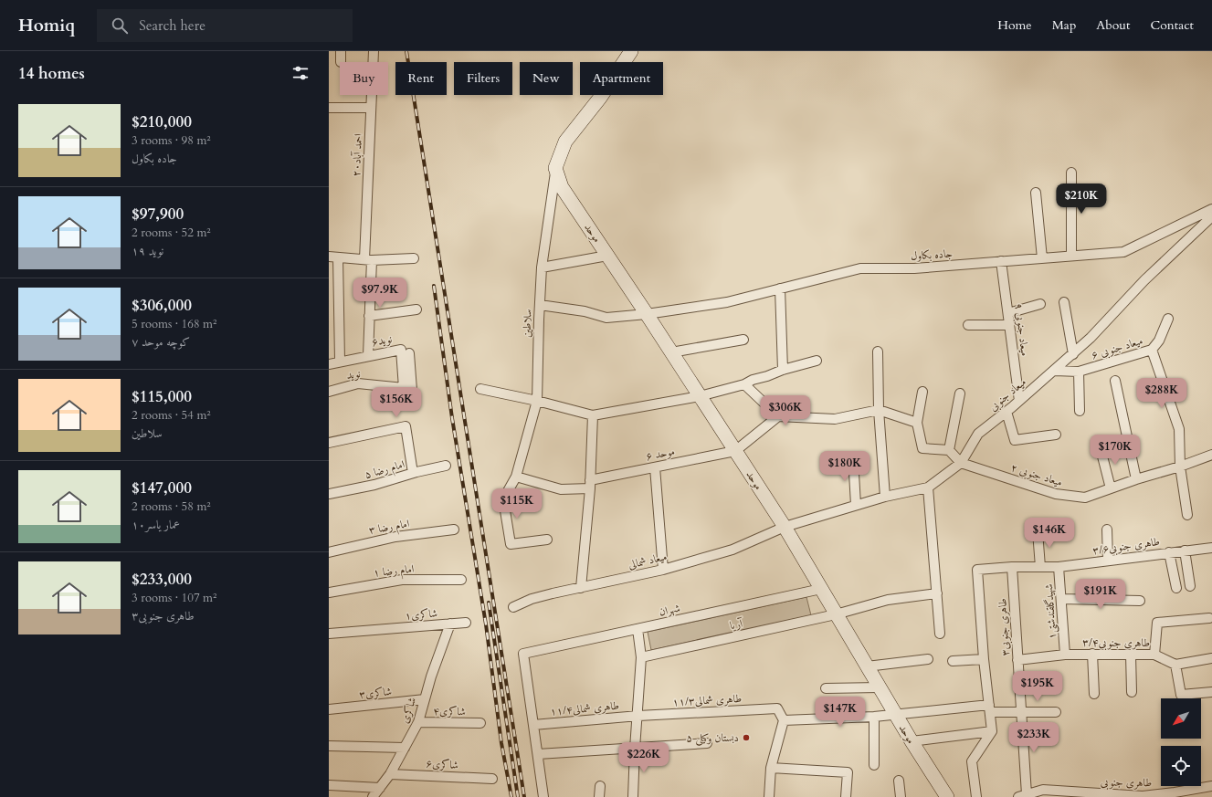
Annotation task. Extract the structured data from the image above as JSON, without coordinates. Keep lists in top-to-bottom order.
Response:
{
  "streets": {
    "street": [
      "احمد آباد۲۰",
      "موحد",
      "جاده بکاول",
      "سلاطین",
      "میعاد جنوبی ۹",
      "نوید۶",
      "میعاد جنوبی ۶",
      "نوید",
      "میعاد جنوبی",
      "موحد ۶",
      "امام رضا ۵",
      "میعاد جنوبی ۲",
      "امام رضا ۳",
      "طاهری جنوبی۳/۶",
      "میعاد شمالی",
      "امام رضا ۱",
      "شهران",
      "شهیدگلقندشتی۱",
      "شاکری۱",
      "آریا",
      "طاهری جنوبی۳",
      "طاهری جنوبی۳/۴",
      "شاکری۳",
      "طاهری شمالی۱۱/۳",
      "طاهری شمالی۱۱/۴",
      "شاکری",
      "شاکری۴",
      "شاکری۶",
      "طاهری جنوبی"
    ]
  },
  "crossings": [
    ["احمد آباد۲۰", "نوید۶"],
    ["موحد", "جاده بکاول"],
    ["موحد", "سلاطین"],
    ["موحد", "میعاد جنوبی"],
    ["موحد", "موحد ۶"],
    ["موحد", "میعاد شمالی"],
    ["موحد", "شهران"],
    ["موحد", "آریا"],
    ["جاده بکاول", "سلاطین"],
    ["جاده بکاول", "میعاد جنوبی ۹"],
    ["سلاطین", "موحد ۶"],
    ["میعاد جنوبی ۹", "میعاد جنوبی"],
    ["نوید۶", "نوید"],
    ["میعاد جنوبی ۶", "میعاد جنوبی"],
    ["میعاد جنوبی", "میعاد جنوبی ۲"],
    ["میعاد جنوبی", "میعاد شمالی"],
    ["طاهری جنوبی۳/۶", "شهیدگلقندشتی۱"],
    ["طاهری جنوبی۳/۶", "طاهری جنوبی۳"],
    ["شهران", "طاهری شمالی۱۱/۴"],
    ["شهیدگلقندشتی۱", "طاهری جنوبی۳/۴"],
    ["شاکری۱", "شاکری"],
    ["طاهری جنوبی۳", "طاهری جنوبی۳/۴"],
    ["طاهری جنوبی۳", "طاهری جنوبی"],
    ["شاکری۳", "شاکری"],
    ["طاهری شمالی۱۱/۳", "طاهری شمالی۱۱/۴"],
    ["شاکری", "شاکری۴"],
    ["شاکری", "شاکری۶"]
  ],
  "places": ["دبستان وکیلی ۵"],
  "north": "bottom left",
  "page": {
    "header": "Homiq",
    "search": "Search here",
    "nav": [
      "Home",
      "Map",
      "About",
      "Contact"
    ],
    "heading": "14 homes",
    "chip": [
      "Buy",
      "Rent",
      "Filters",
      "New",
      "Apartment"
    ],
    "list": [
      {
        "name": "$210,000",
        "note": "3 rooms · 98 m² · جاده بکاول"
      },
      {
        "name": "$97,900",
        "note": "2 rooms · 52 m² · نوید ۱۹"
      },
      {
        "name": "$306,000",
        "note": "5 rooms · 168 m² · کوچه موحد ۷"
      },
      {
        "name": "$115,000",
        "note": "2 rooms · 54 m² · سلاطین"
      },
      {
        "name": "$147,000",
        "note": "2 rooms · 58 m² · عمار یاسر۱۰"
      },
      {
        "name": "$233,000",
        "note": "3 rooms · 107 m² · طاهری جنوبی۳"
      }
    ],
    "price": [
      "$210K",
      "$97.9K",
      "$288K",
      "$156K",
      "$306K",
      "$170K",
      "$180K",
      "$115K",
      "$146K",
      "$191K",
      "$195K",
      "$147K",
      "$233K",
      "$226K"
    ]
  }
}
